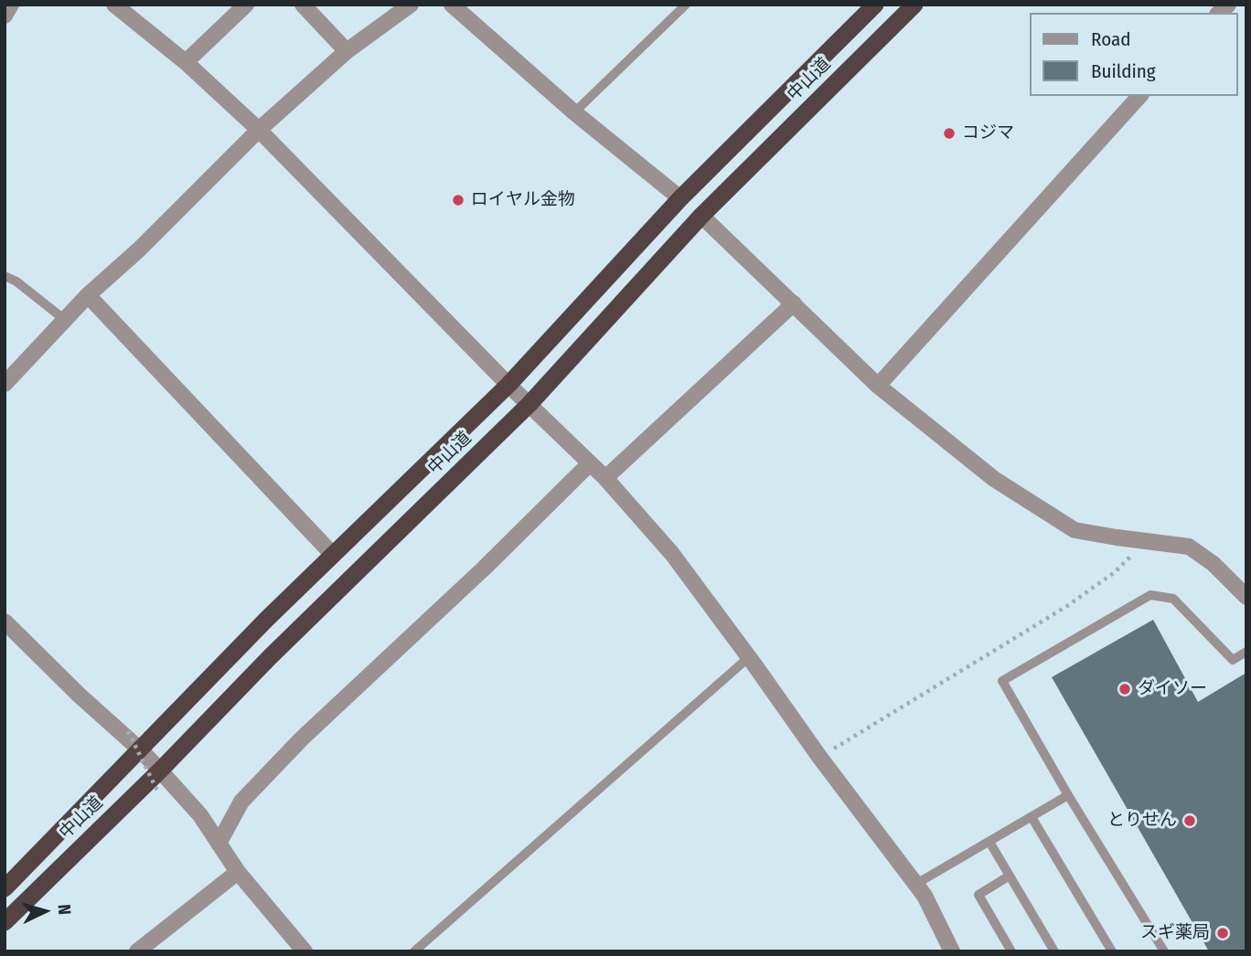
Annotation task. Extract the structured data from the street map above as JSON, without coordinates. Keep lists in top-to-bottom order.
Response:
{
  "streets": {
    "highway": ["中山道"]
  },
  "places": [
    "コジマ",
    "ロイヤル金物",
    "ダイソー",
    "とりせん",
    "スギ薬局"
  ],
  "legend": ["Road", "Building"],
  "north": "right"
}
